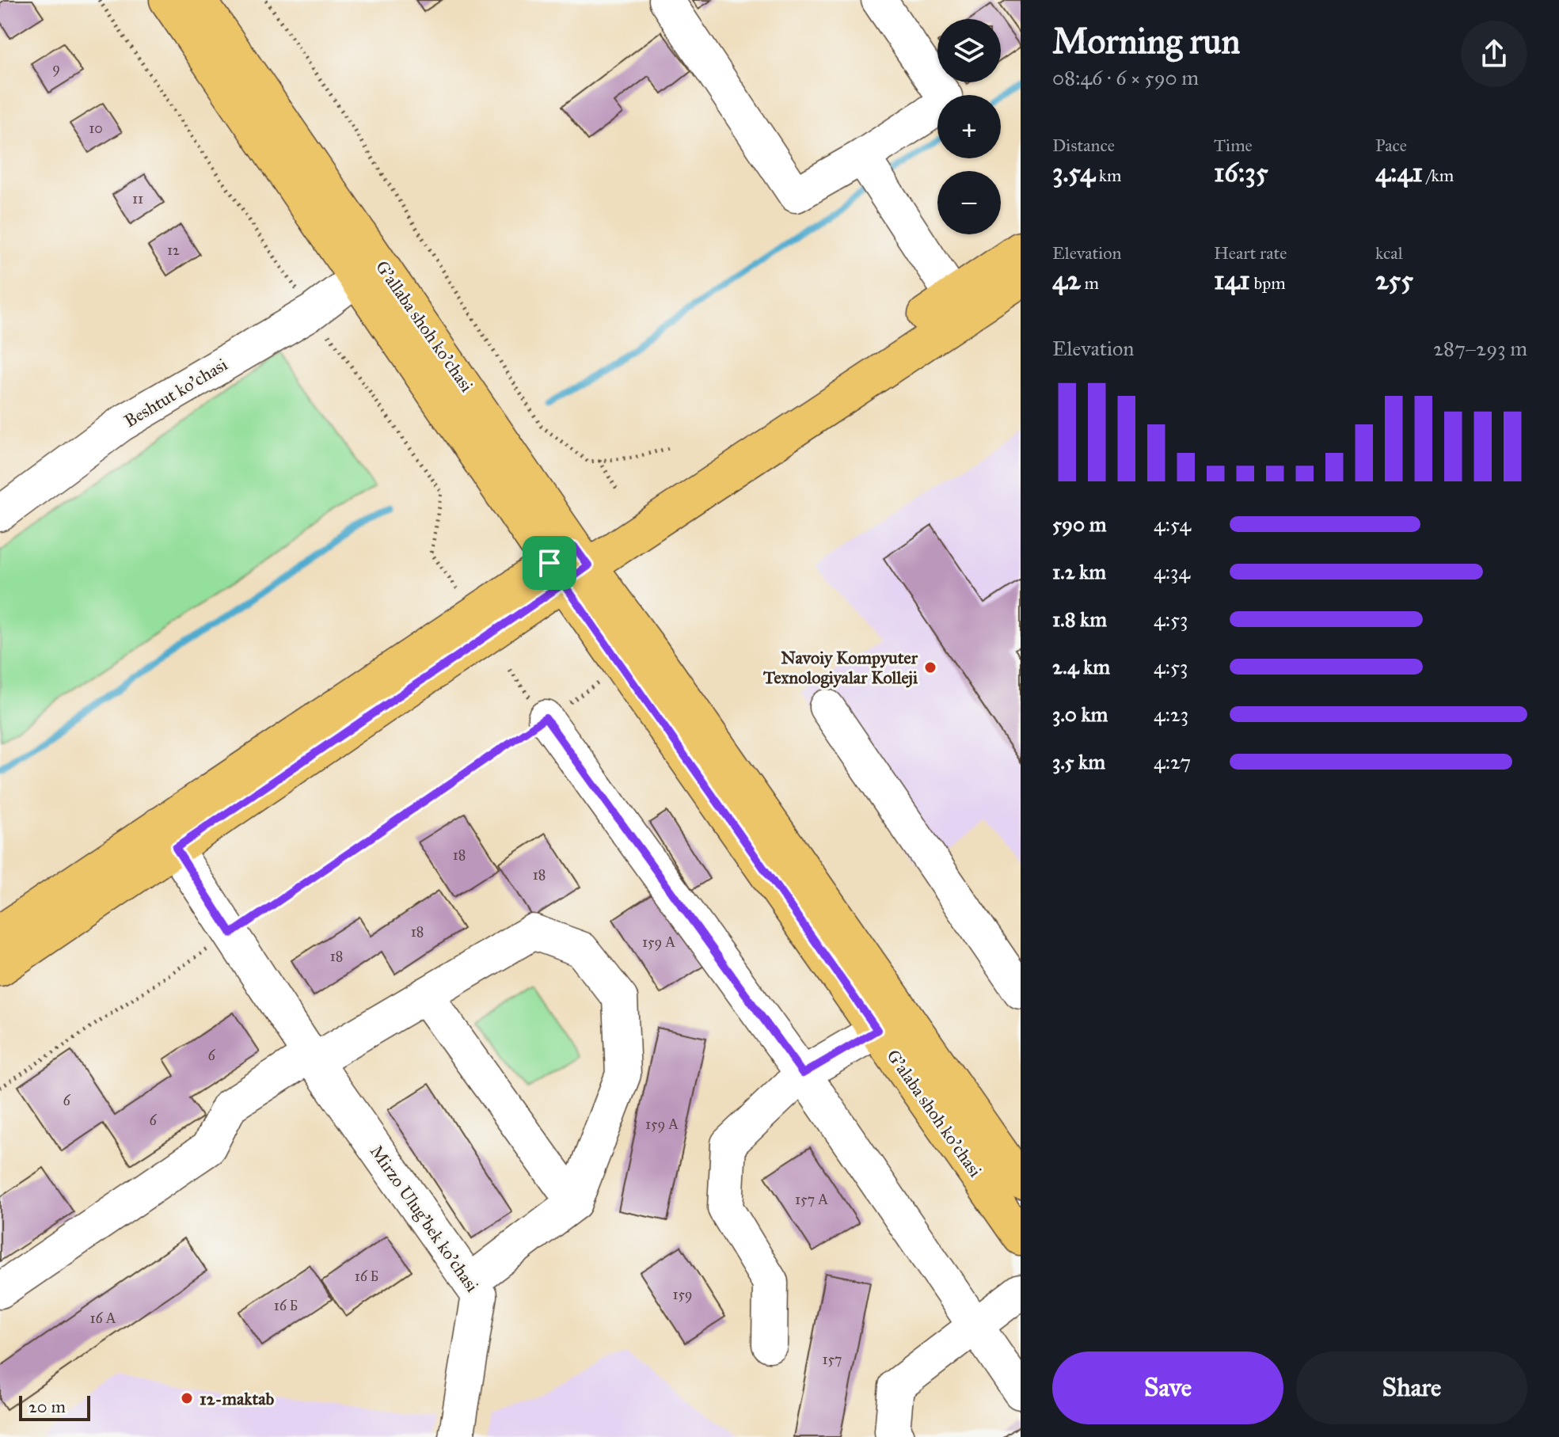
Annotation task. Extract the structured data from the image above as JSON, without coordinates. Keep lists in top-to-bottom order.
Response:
{
  "streets": {
    "main road": ["G'allaba shoh ko'chasi", "G'alaba shoh ko'chasi"],
    "street": ["Beshtut ko'chasi", "Mirzo Ulug'bek ko'chasi"]
  },
  "crossings": [
    ["G'allaba shoh ko'chasi", "Beshtut ko'chasi"],
    ["G'allaba shoh ko'chasi", "G'alaba shoh ko'chasi"]
  ],
  "places": ["Navoiy Kompyuter Texnologiyalar Kolleji", "12-maktab"],
  "house_numbers": [
    "9",
    "10",
    "11",
    "12",
    "18",
    "18",
    "18",
    "159 А",
    "18",
    "6",
    "6",
    "6",
    "159 А",
    "157 А",
    "16 Б",
    "159",
    "16 Б",
    "16 А",
    "157"
  ],
  "scale_bar": "20 m",
  "page": {
    "heading": ["Morning run", "08:46 · 6 × 590 m"],
    "map_buttons": ["+", "−"],
    "stats": [
      ["Distance", "3.54 km"],
      ["Time", "16:35"],
      ["Pace", "4:41 /km"],
      ["Elevation", "42 m"],
      ["Heart rate", "141 bpm"],
      ["kcal", "255"]
    ],
    "chart": ["Elevation", "287–293 m"],
    "list": [
      {
        "name": "590 m",
        "note": "4:54"
      },
      {
        "name": "1.2 km",
        "note": "4:34"
      },
      {
        "name": "1.8 km",
        "note": "4:53"
      },
      {
        "name": "2.4 km",
        "note": "4:53"
      },
      {
        "name": "3.0 km",
        "note": "4:23"
      },
      {
        "name": "3.5 km",
        "note": "4:27"
      }
    ],
    "buttons": ["Save", "Share"],
    "scale": "20 m"
  }
}
